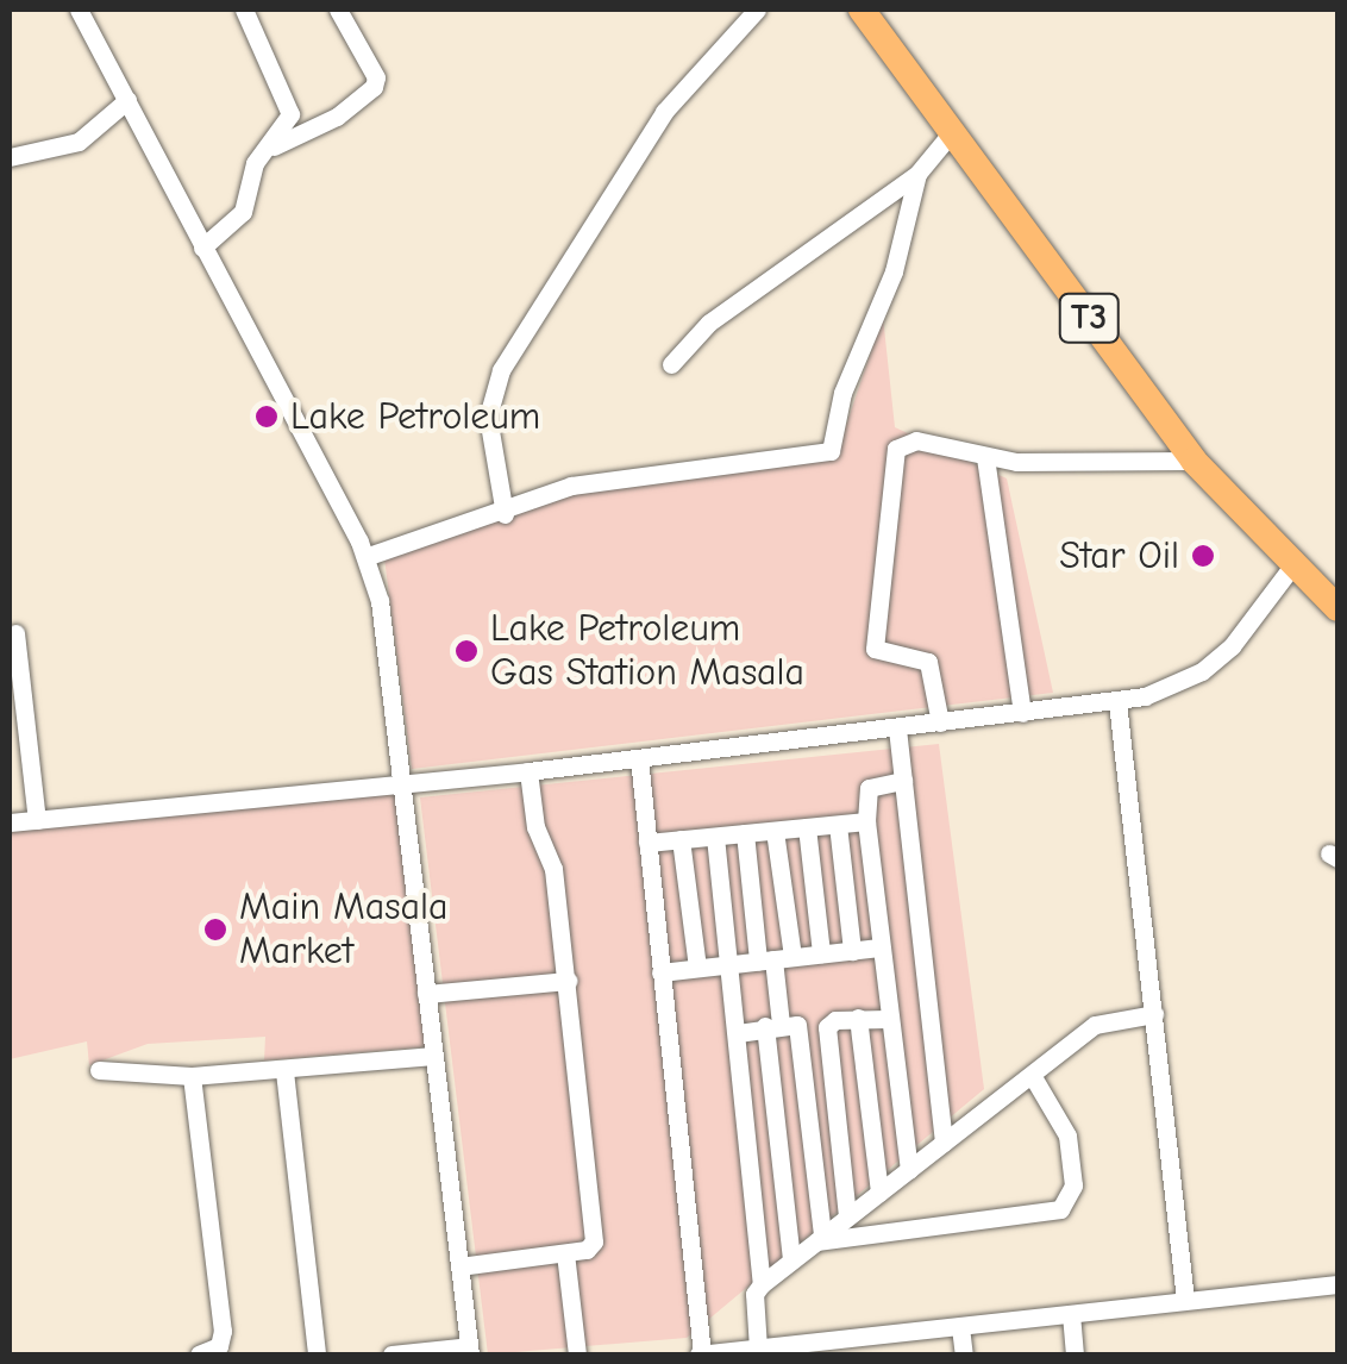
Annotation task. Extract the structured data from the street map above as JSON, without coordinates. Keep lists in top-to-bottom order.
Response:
{
  "streets": {
    "highway": ["T3"]
  },
  "places": [
    "Lake Petroleum",
    "Star Oil",
    "Lake Petroleum Gas Station Masala",
    "Main Masala Market"
  ]
}
